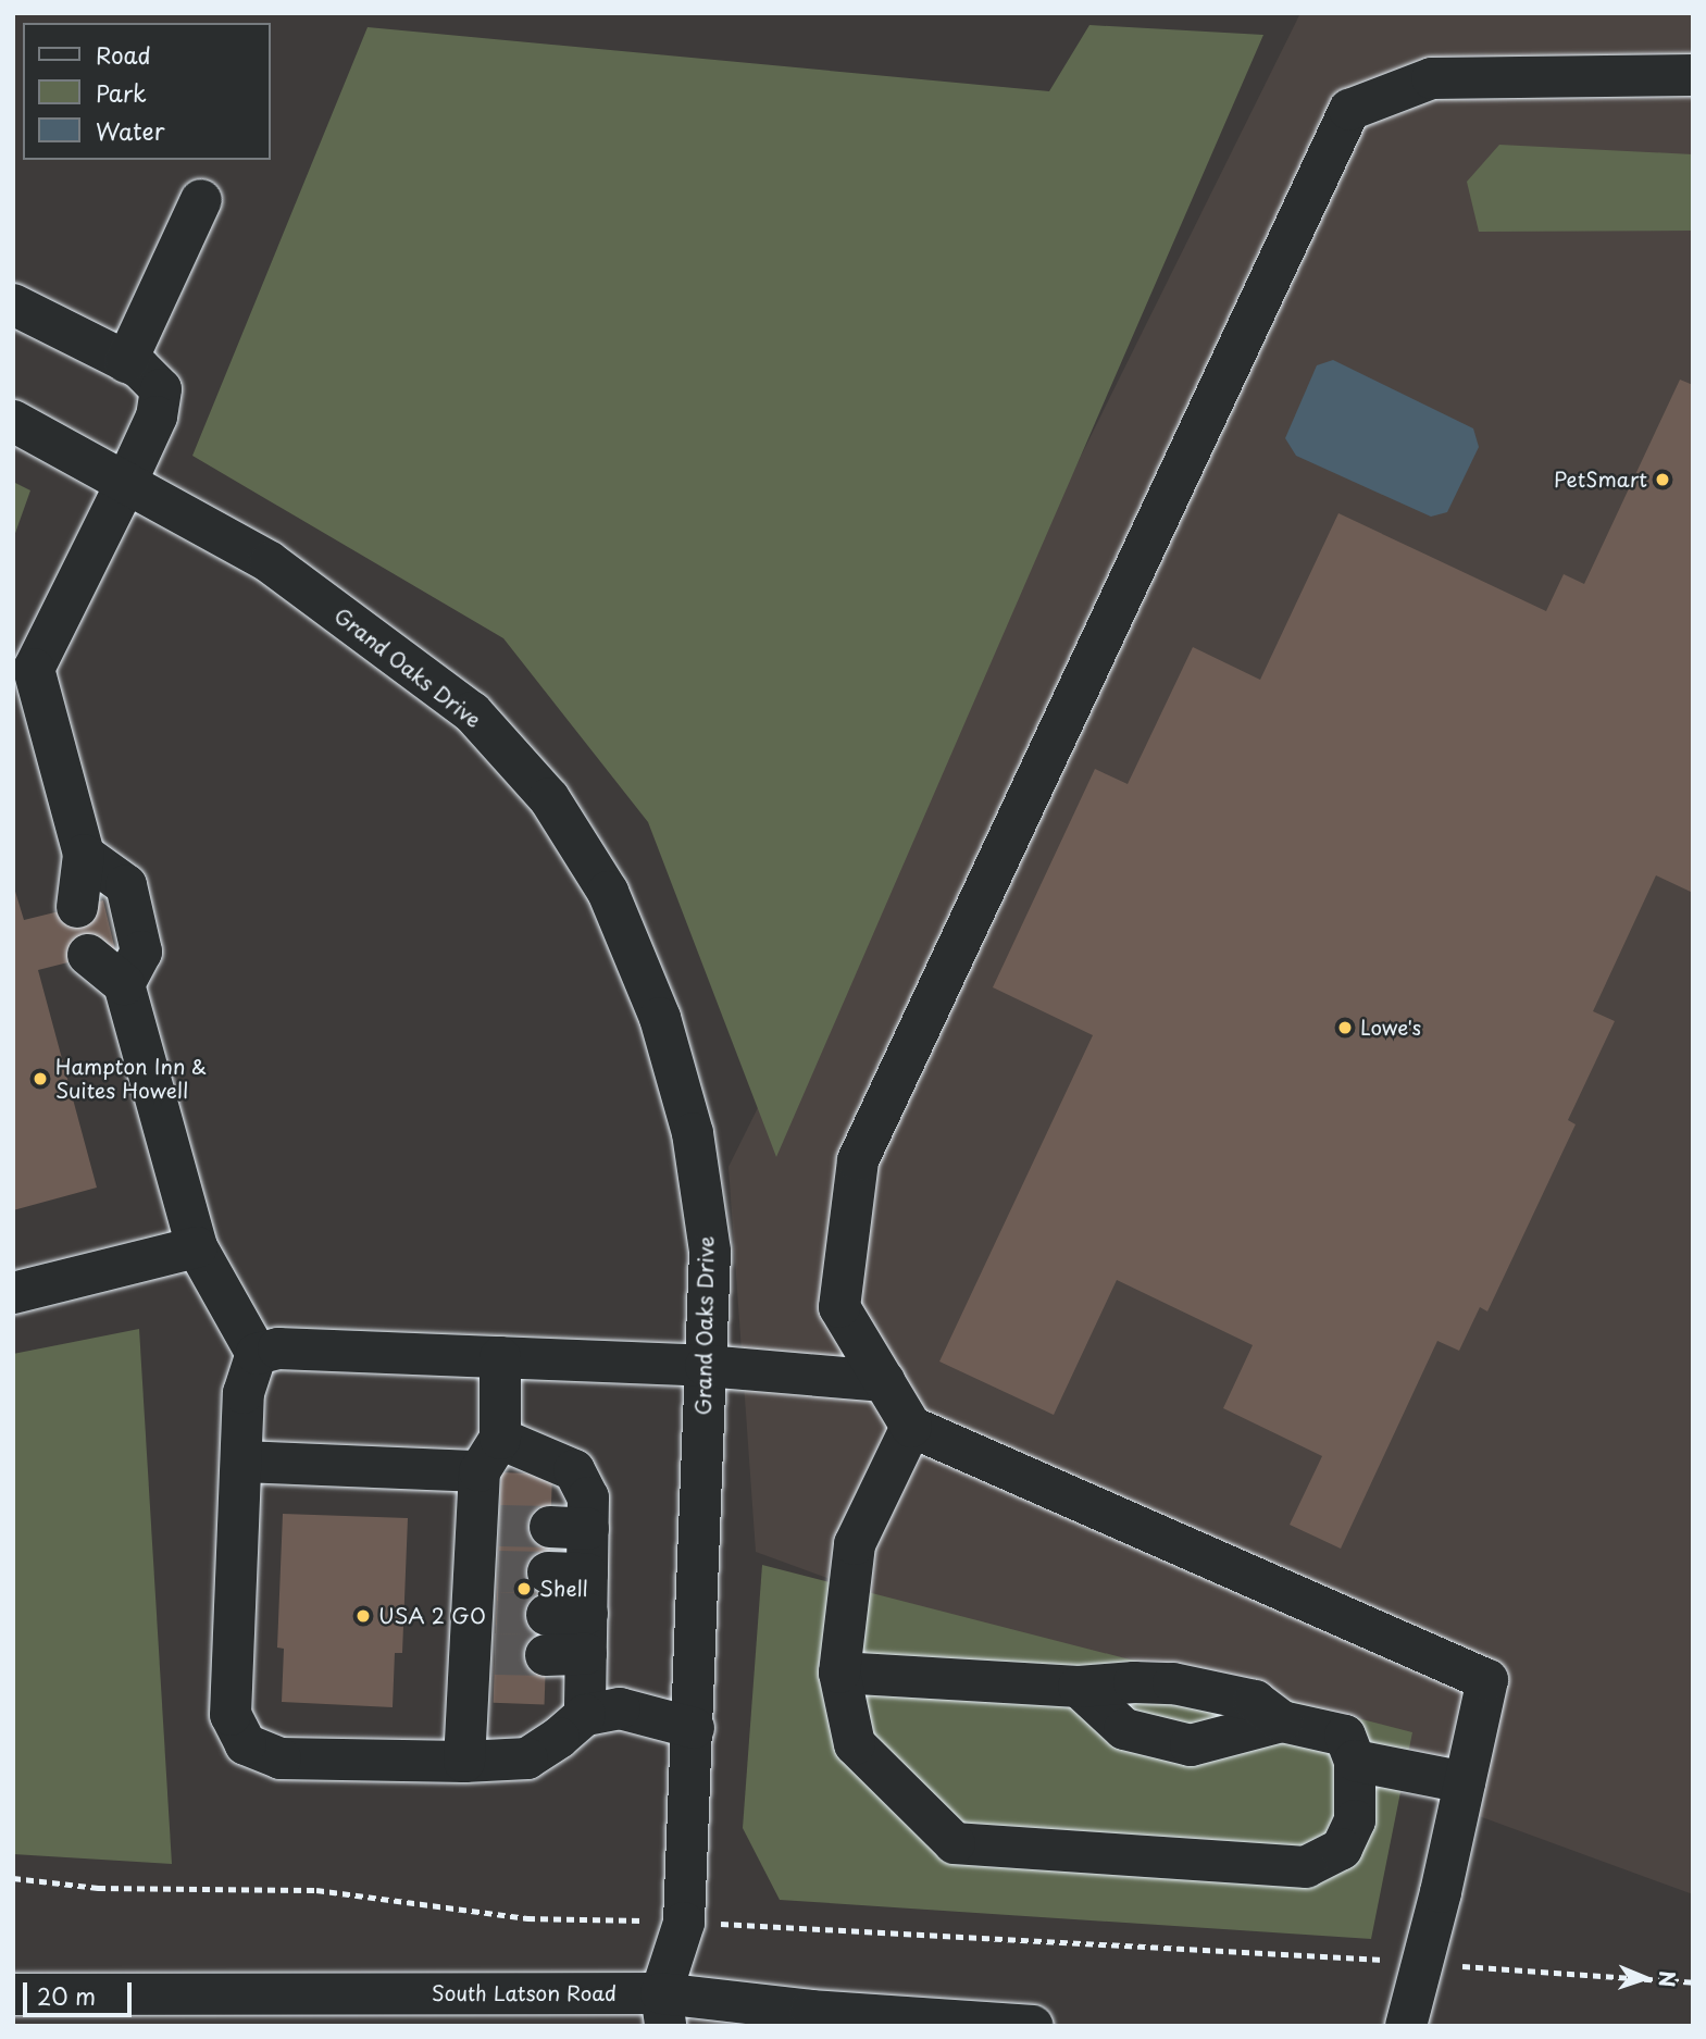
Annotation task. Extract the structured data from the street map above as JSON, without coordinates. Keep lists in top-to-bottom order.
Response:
{
  "streets": {
    "street": ["Grand Oaks Drive", "South Latson Road"]
  },
  "crossings": [
    ["Grand Oaks Drive", "South Latson Road"]
  ],
  "places": [
    "PetSmart",
    "Lowe's",
    "Hampton Inn & Suites Howell",
    "Shell",
    "USA 2 GO"
  ],
  "legend": ["Road", "Park", "Water"],
  "scale_bar": "20 m",
  "north": "right"
}
